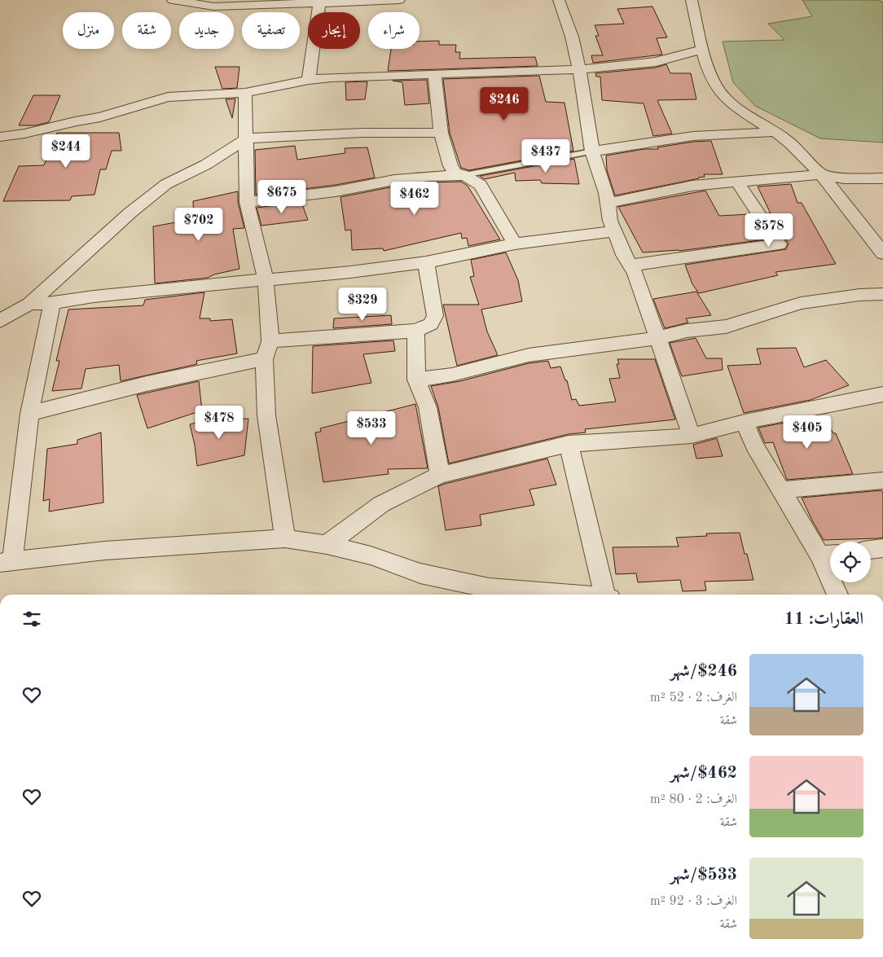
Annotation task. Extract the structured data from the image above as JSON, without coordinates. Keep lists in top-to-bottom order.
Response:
{
  "page": {
    "chip": [
      "شراء",
      "إيجار",
      "تصفية",
      "جديد",
      "شقة",
      "منزل"
    ],
    "price": [
      "$246",
      "$244",
      "$437",
      "$675",
      "$462",
      "$702",
      "$578",
      "$329",
      "$478",
      "$533",
      "$405"
    ],
    "heading": "العقارات: 11",
    "list": [
      {
        "name": "$246/شهر",
        "note": "الغرف: 2 · 52 m² · شقة"
      },
      {
        "name": "$462/شهر",
        "note": "الغرف: 2 · 80 m² · شقة"
      },
      {
        "name": "$533/شهر",
        "note": "الغرف: 3 · 92 m² · شقة"
      }
    ]
  }
}
